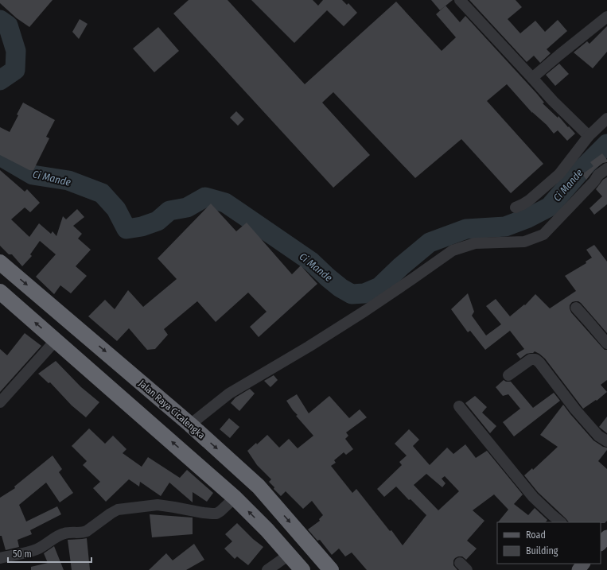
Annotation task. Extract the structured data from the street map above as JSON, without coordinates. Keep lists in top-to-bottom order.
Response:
{
  "streets": {
    "highway": ["Jalan Raya Cicalengka"]
  },
  "water": ["Ci Mande"],
  "legend": ["Road", "Building"],
  "scale_bar": "50 m"
}
